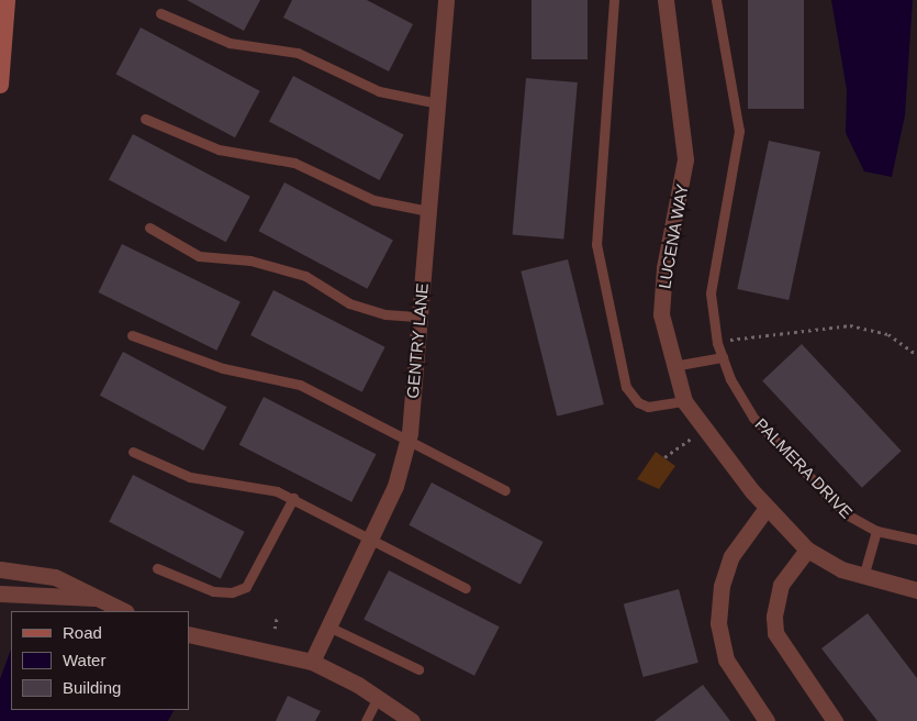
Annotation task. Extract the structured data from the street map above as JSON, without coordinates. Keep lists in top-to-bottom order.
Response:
{
  "streets": {
    "street": ["LUCENA WAY", "GENTRY LANE"],
    "lane": ["PALMERA DRIVE"]
  },
  "legend": ["Road", "Water", "Building"]
}
